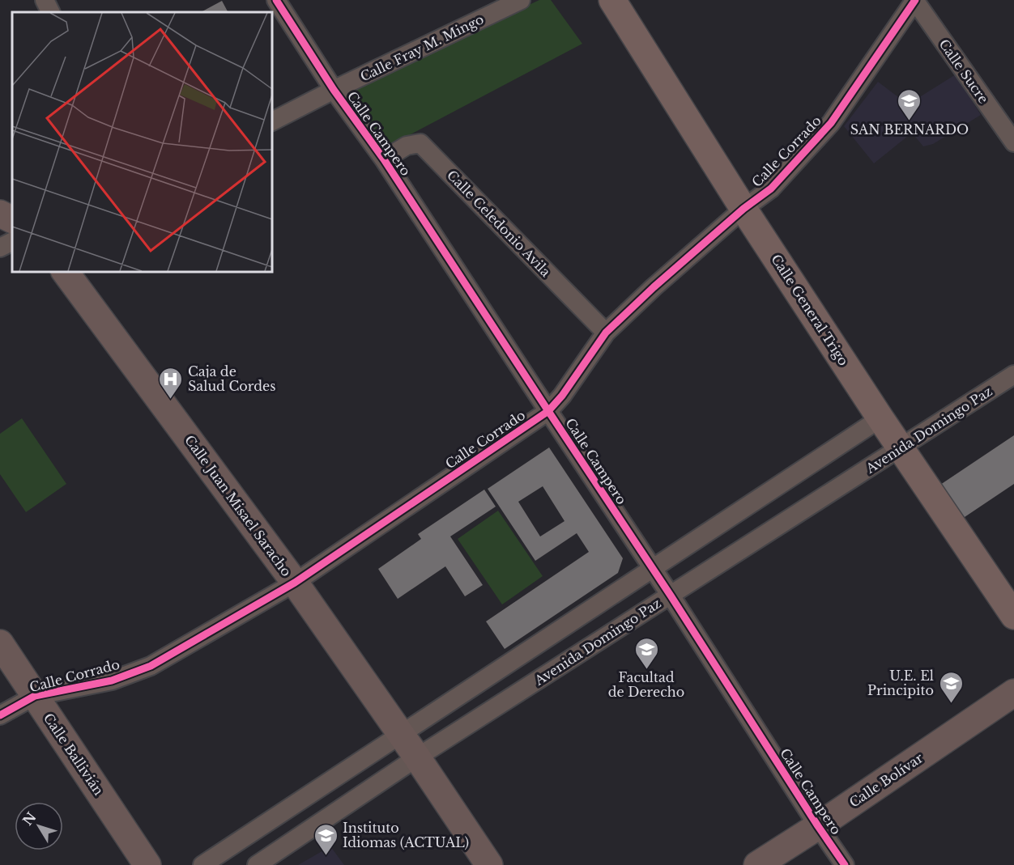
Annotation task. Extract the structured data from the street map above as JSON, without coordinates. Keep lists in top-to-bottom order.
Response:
{
  "streets": {
    "main road": ["Calle General Trigo"],
    "street": [
      "Calle Fray M. Mingo",
      "Calle Sucre",
      "Calle Campero",
      "Calle Corrado",
      "Calle Celedonio Avila",
      "Avenida Domingo Paz",
      "Calle Juan Misael Saracho",
      "Calle Ballivián",
      "Calle Bolívar"
    ]
  },
  "crossings": [
    ["Calle Fray M. Mingo", "Calle Campero"],
    ["Calle Sucre", "Calle Corrado"],
    ["Calle Campero", "Calle Corrado"],
    ["Calle Campero", "Calle Celedonio Avila"],
    ["Calle Campero", "Avenida Domingo Paz"],
    ["Calle Campero", "Calle Bolívar"],
    ["Calle Corrado", "Calle Celedonio Avila"],
    ["Calle Corrado", "Calle General Trigo"],
    ["Calle Corrado", "Calle Juan Misael Saracho"],
    ["Calle Corrado", "Calle Ballivián"],
    ["Calle General Trigo", "Avenida Domingo Paz"],
    ["Avenida Domingo Paz", "Calle Juan Misael Saracho"]
  ],
  "places": {
    "school or university": [
      "SAN BERNARDO",
      "Facultad de Derecho",
      "U.E. El Principito",
      "Instituto Idiomas (ACTUAL)"
    ],
    "hospital": ["Caja de Salud Cordes"]
  },
  "north": "top left"
}
